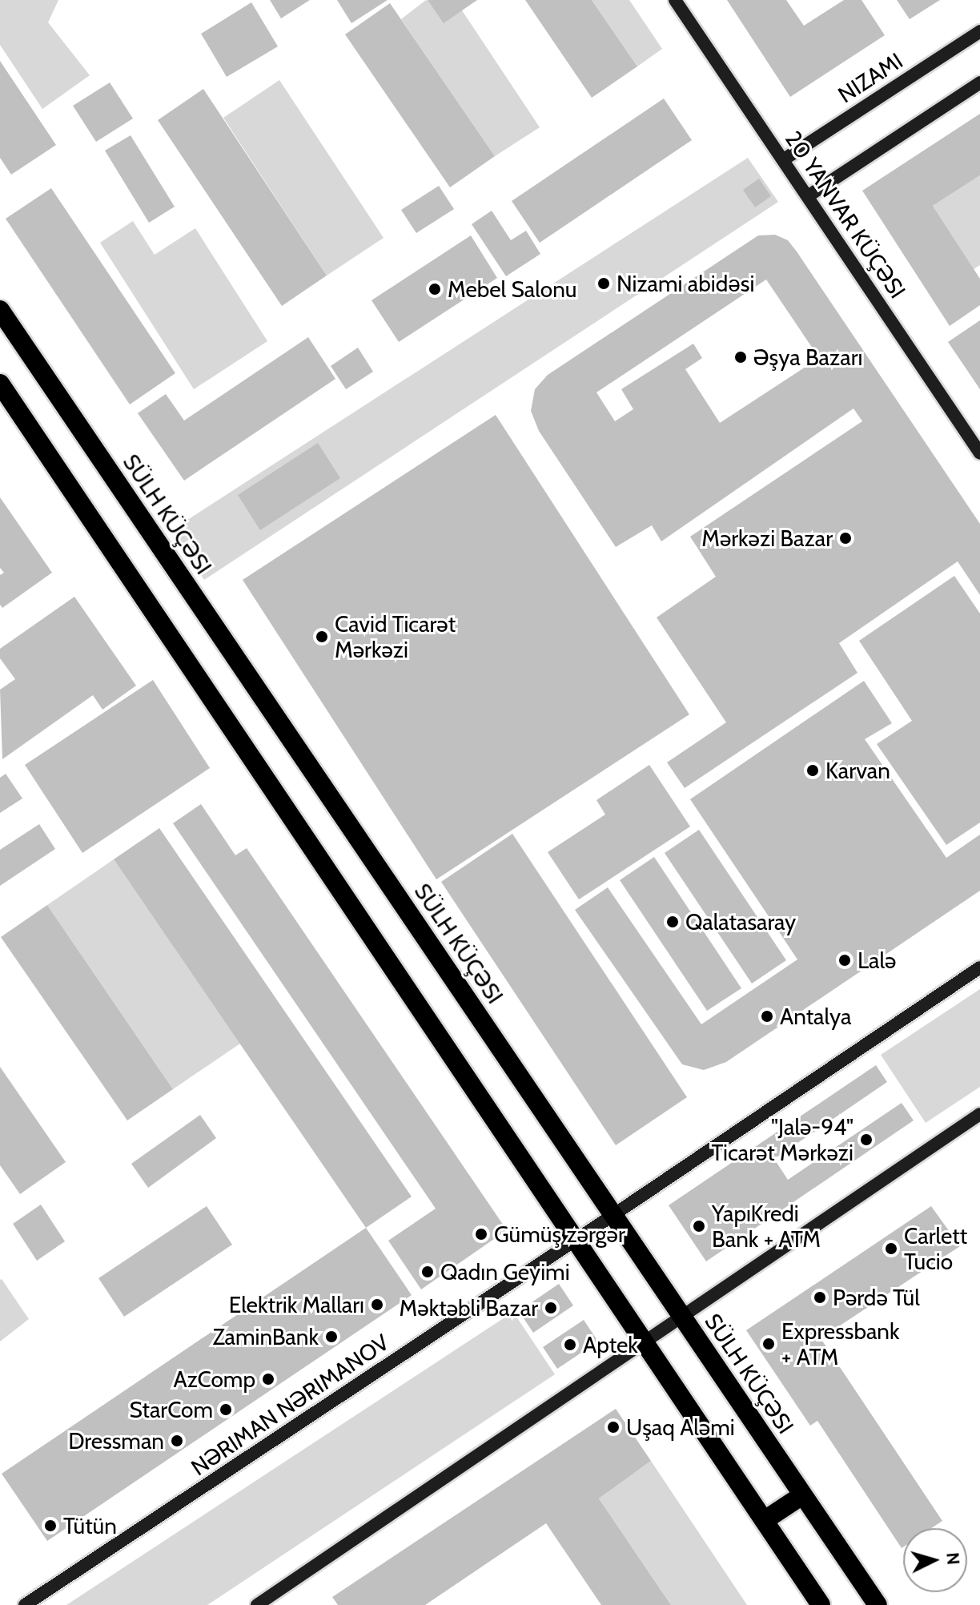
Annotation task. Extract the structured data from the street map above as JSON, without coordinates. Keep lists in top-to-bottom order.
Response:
{
  "streets": {
    "highway": ["SÜLH KÜÇƏSI"],
    "main road": ["NIZAMI", "20 YANVAR KÜÇƏSI", "NƏRIMAN NƏRIMANOV"]
  },
  "crossings": [
    ["NIZAMI", "20 YANVAR KÜÇƏSI"],
    ["SÜLH KÜÇƏSI", "NƏRIMAN NƏRIMANOV"]
  ],
  "places": [
    "Nizami abidәsi",
    "Mebel Salonu",
    "Əşya Bazarı",
    "Mərkəzi Bazar",
    "Cavid Ticarət Mərkəzi",
    "Karvan",
    "Qalatasaray",
    "Lalə",
    "Antalya",
    "\"Jalə-94\" Ticarət Mərkəzi",
    "YapıKredi Bank + ATM",
    "Gümüş zərgər",
    "Carlett Tucio",
    "Qadın Geyimi",
    "Pərdə Tül",
    "Elektrik Malları",
    "Məktəbli Bazar",
    "ZaminBank",
    "Expressbank + ATM",
    "Aptek",
    "AzComp",
    "StarCom",
    "Uşaq Aləmi",
    "Dressman",
    "Tütün"
  ],
  "north": "right"
}
